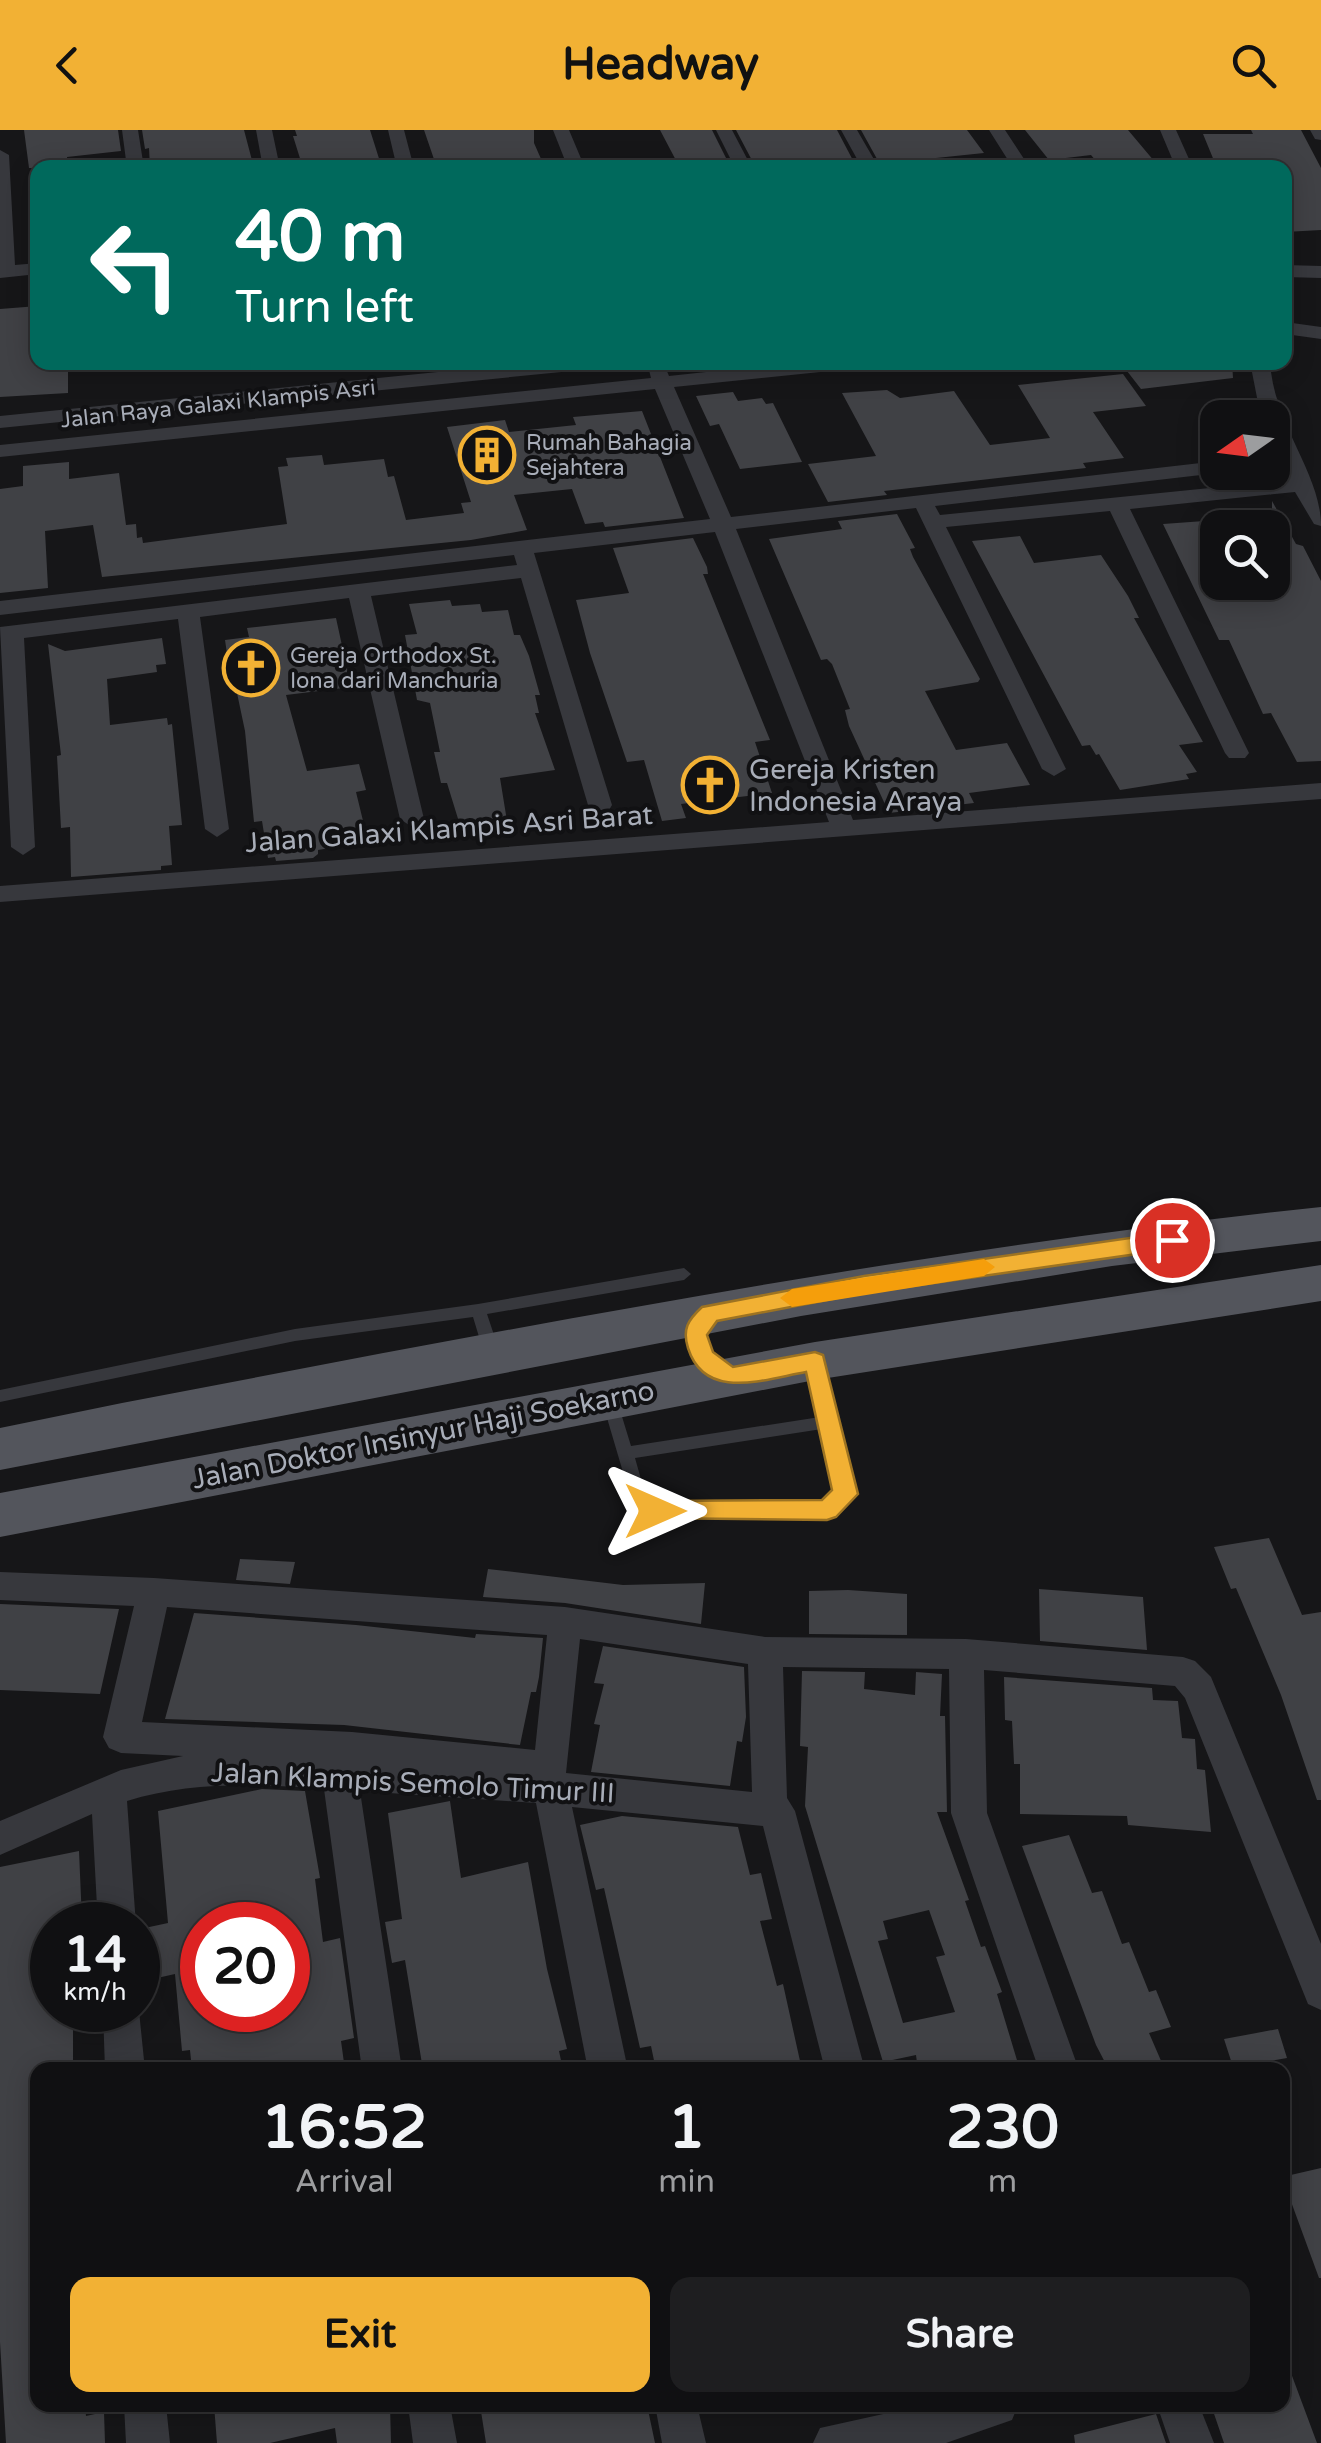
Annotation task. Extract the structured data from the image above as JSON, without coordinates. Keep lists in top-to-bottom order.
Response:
{
  "streets": {
    "main road": ["Jalan Doktor Insinyur Haji Soekarno"],
    "street": ["Jalan Raya Galaxi Klampis Asri", "Jalan Galaxi Klampis Asri Barat", "Jalan Klampis Semolo Timur III"]
  },
  "places": {
    "building": ["Rumah Bahagia Sejahtera"],
    "church": ["Gereja Orthodox St. Iona dari Manchuria", "Gereja Kristen Indonesia Araya"]
  },
  "north": "left",
  "page": {
    "header": "Headway",
    "turn": ["40 m", "Turn left"],
    "speed": "14 km/h",
    "limit": "20",
    "eta": [
      "16:52",
      "Arrival",
      "1",
      "min",
      "230",
      "m"
    ],
    "buttons": ["Exit", "Share"]
  }
}
